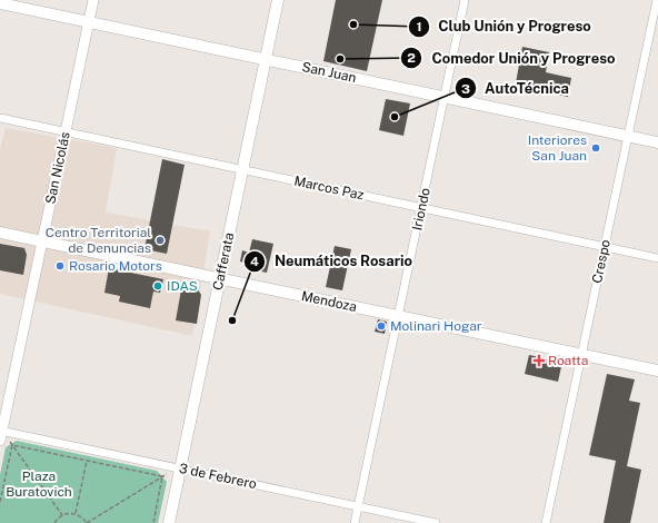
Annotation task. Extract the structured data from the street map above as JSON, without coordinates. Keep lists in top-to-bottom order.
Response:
{
  "streets": {
    "main road": ["San Juan", "Cafferata", "Mendoza"],
    "street": [
      "San Nicolás",
      "Marcos Paz",
      "Iriondo",
      "Crespo",
      "3 de Febrero"
    ]
  },
  "crossings": [
    ["San Juan", "San Nicolás"],
    ["San Juan", "Iriondo"],
    ["San Juan", "Cafferata"],
    ["San Juan", "Crespo"],
    ["San Nicolás", "Marcos Paz"],
    ["San Nicolás", "Mendoza"],
    ["San Nicolás", "3 de Febrero"],
    ["Marcos Paz", "Iriondo"],
    ["Marcos Paz", "Cafferata"],
    ["Marcos Paz", "Crespo"],
    ["Iriondo", "Mendoza"],
    ["Iriondo", "3 de Febrero"],
    ["Cafferata", "Mendoza"],
    ["Cafferata", "3 de Febrero"],
    ["Crespo", "Mendoza"]
  ],
  "parks": ["Plaza Buratovich"],
  "places": {
    "other": [
      "Club Unión y Progreso",
      "Comedor Unión y Progreso",
      "AutoTécnica",
      "Interiores San Juan",
      "Centro Territorial de Denuncias",
      "Rosario Motors",
      "IDAS",
      "Neumáticos Rosario",
      "Molinari Hogar"
    ],
    "health": ["Roatta"]
  }
}
